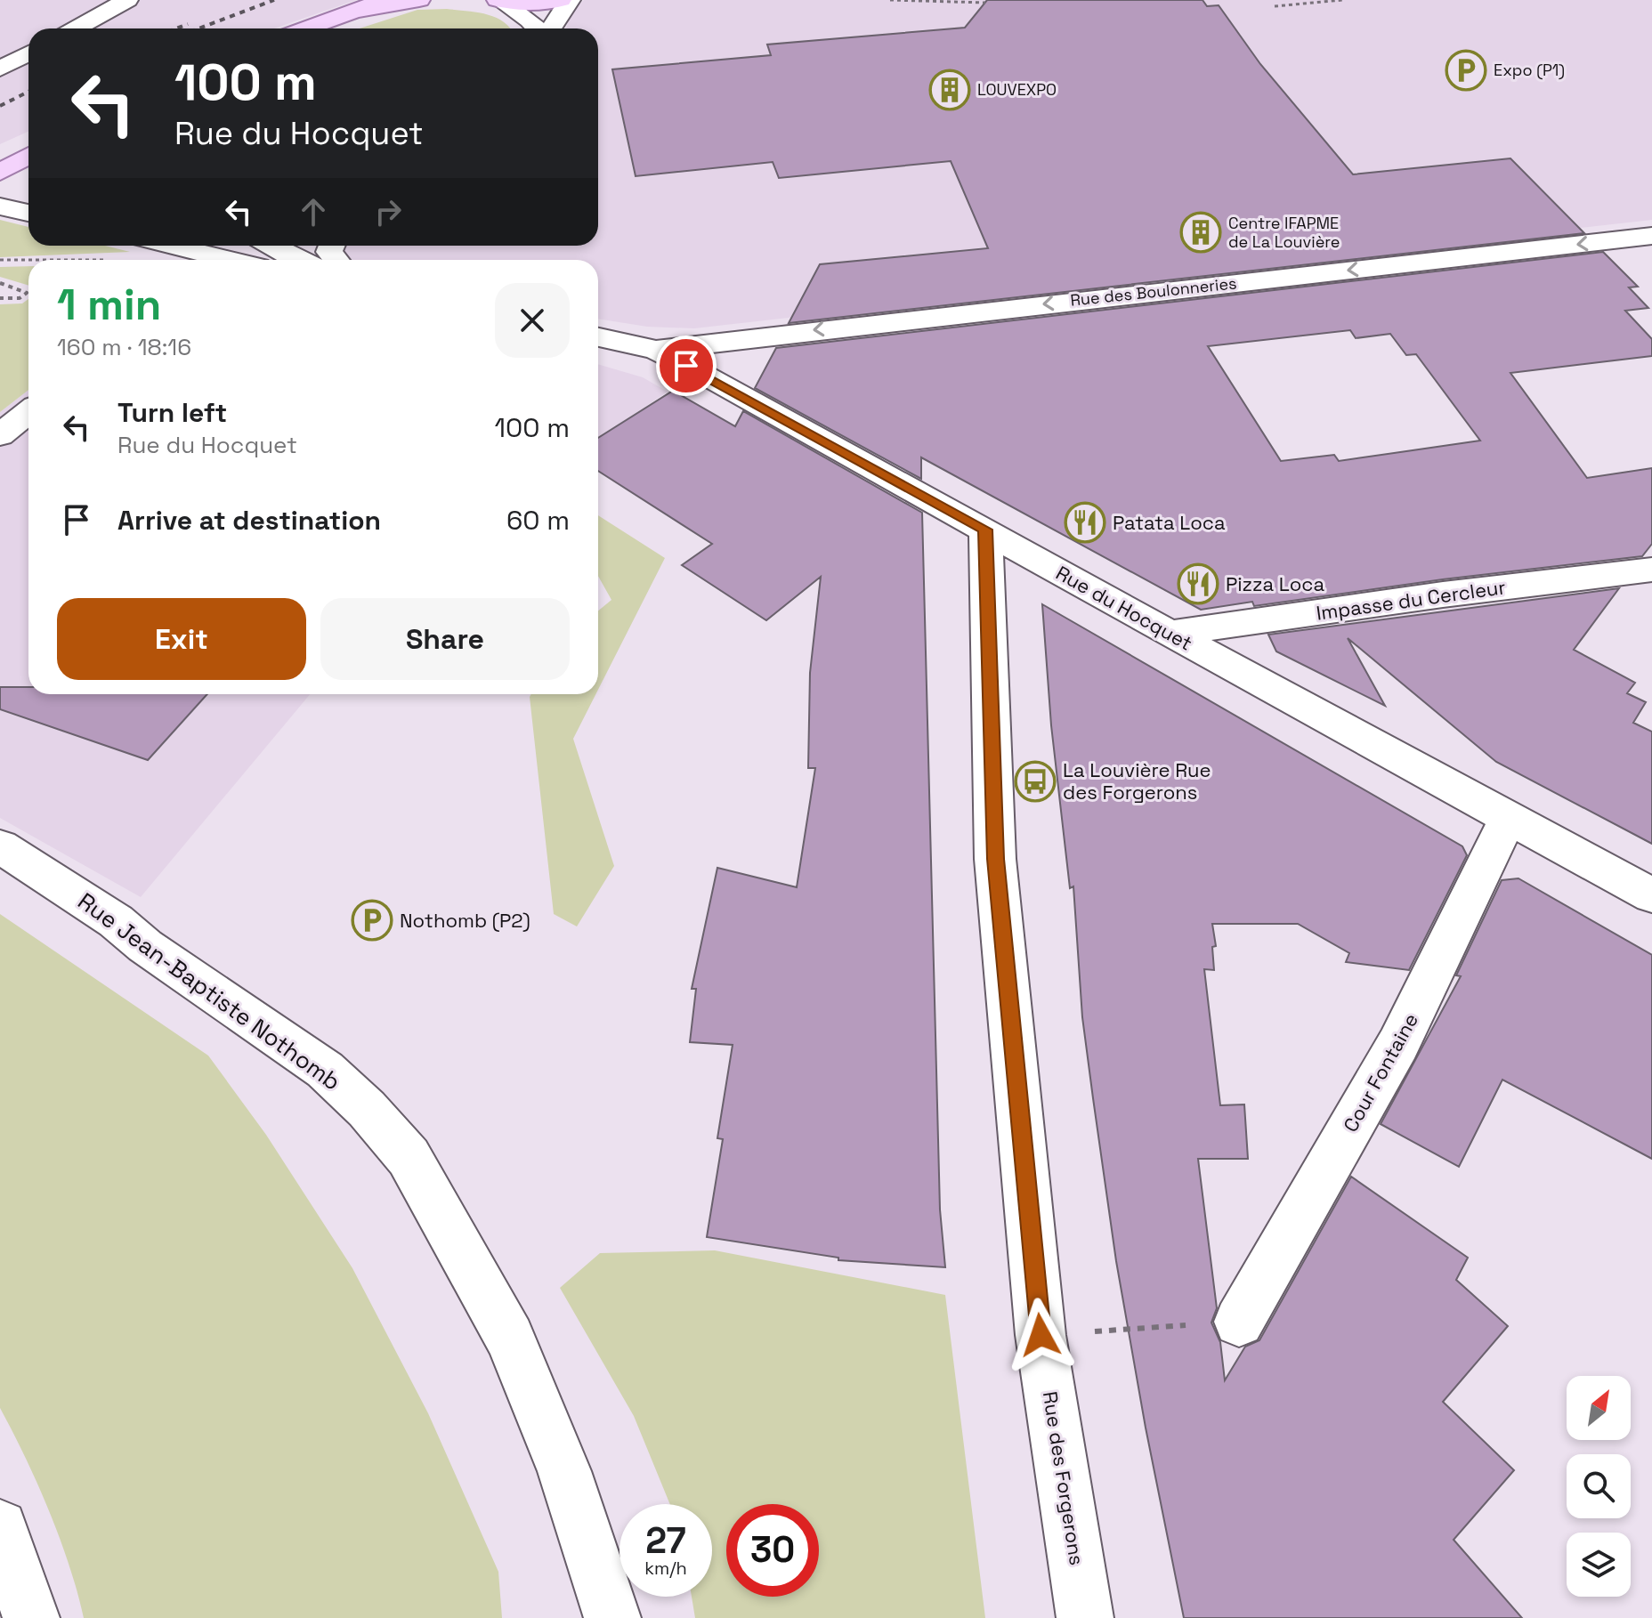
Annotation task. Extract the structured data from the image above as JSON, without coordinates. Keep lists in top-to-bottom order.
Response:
{
  "streets": {
    "street": [
      "Rue des Boulonneries",
      "Impasse du Cercleur",
      "Rue du Hocquet",
      "Rue Jean-Baptiste Nothomb",
      "Cour Fontaine",
      "Rue des Forgerons"
    ]
  },
  "crossings": [
    ["Rue des Boulonneries", "Rue du Hocquet"],
    ["Impasse du Cercleur", "Rue du Hocquet"],
    ["Rue du Hocquet", "Cour Fontaine"],
    ["Rue du Hocquet", "Rue des Forgerons"]
  ],
  "one_way": ["Rue des Boulonneries"],
  "places": {
    "parking": ["Expo (P1)", "Nothomb (P2)"],
    "building": ["LOUVEXPO", "Centre IFAPME de La Louvière"],
    "restaurant": ["Patata Loca", "Pizza Loca"],
    "bus stop": ["La Louvière Rue des Forgerons"]
  },
  "north": "top right",
  "page": {
    "turn": ["100 m", "Rue du Hocquet"],
    "heading": ["1 min", "160 m · 18:16"],
    "list": [
      {
        "name": "Turn left",
        "note": "Rue du Hocquet",
        "value": "100 m"
      },
      {
        "name": "Arrive at destination",
        "value": "60 m"
      }
    ],
    "buttons": ["Exit", "Share"],
    "speed": "27 km/h",
    "limit": "30"
  }
}
